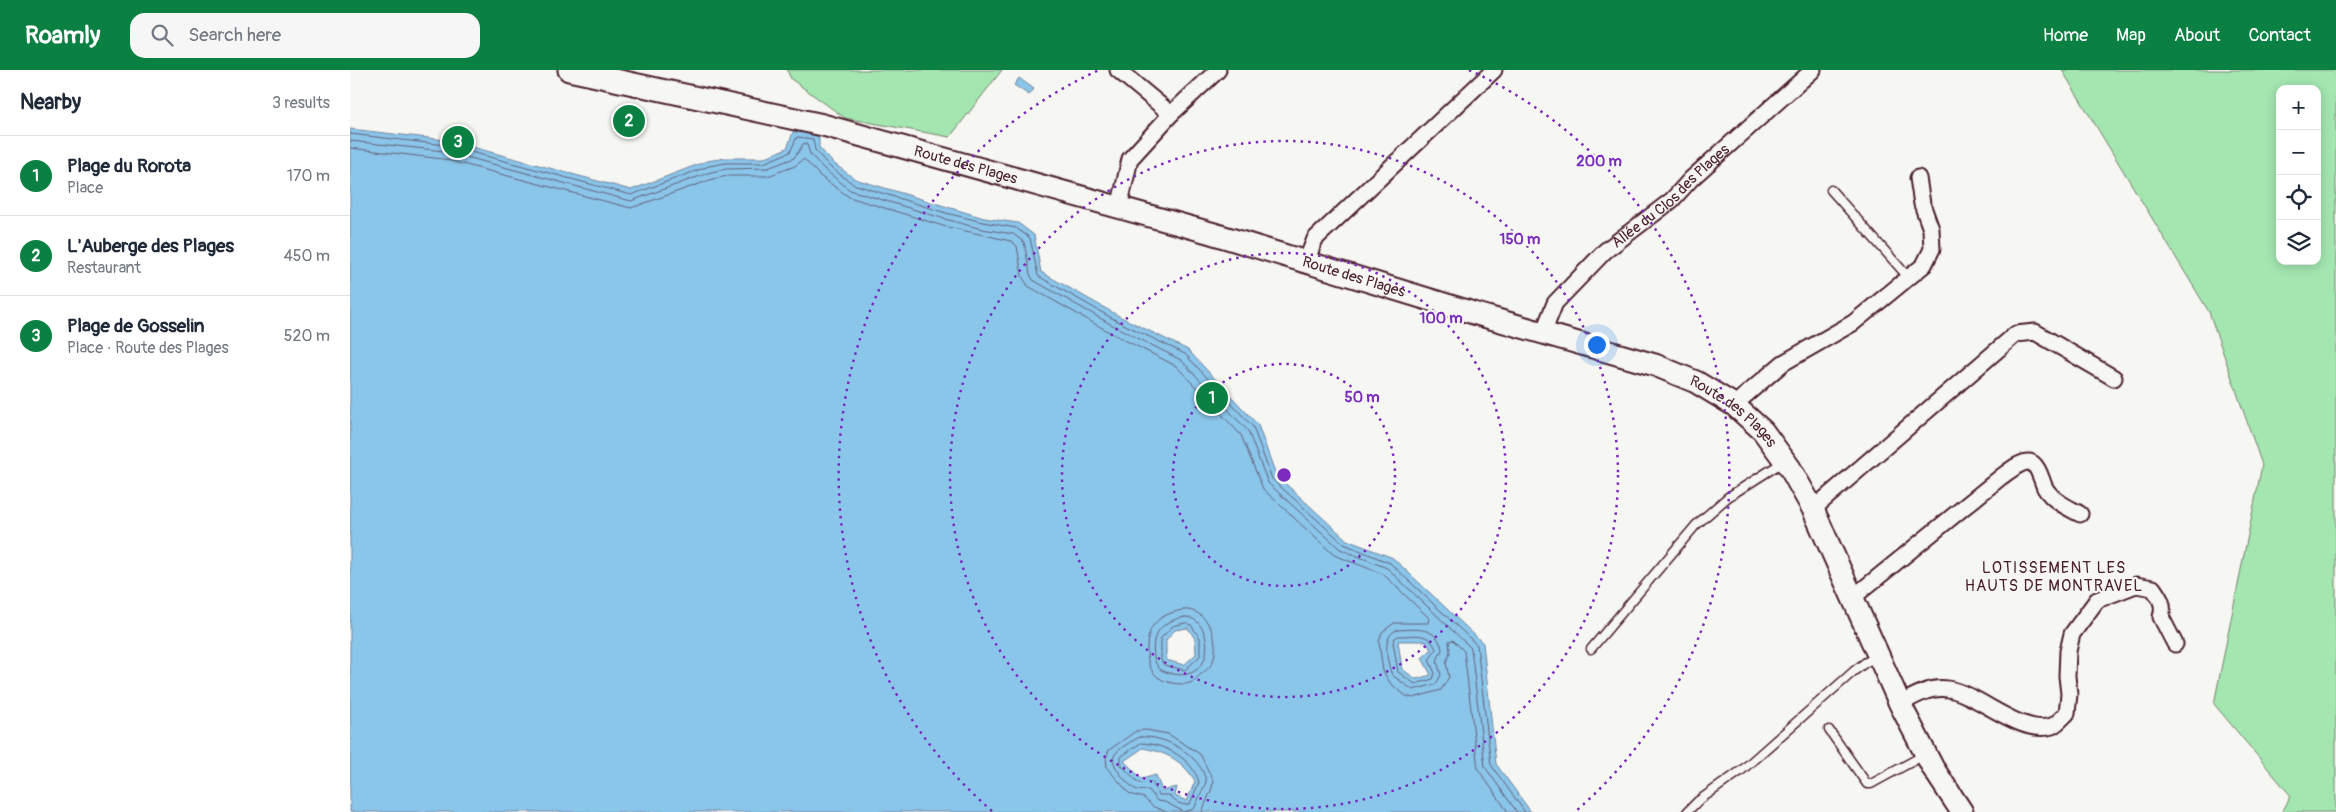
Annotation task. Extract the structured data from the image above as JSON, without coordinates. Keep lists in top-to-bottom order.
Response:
{
  "streets": {
    "street": ["Route des Plages", "Allée du Clos des Plages"]
  },
  "crossings": [
    ["Route des Plages", "Allée du Clos des Plages"]
  ],
  "districts": ["LOTISSEMENT LES HAUTS DE MONTRAVEL"],
  "page": {
    "header": "Roamly",
    "search": "Search here",
    "nav": [
      "Home",
      "Map",
      "About",
      "Contact"
    ],
    "heading": ["Nearby", "3 results"],
    "map_buttons": ["+", "−"],
    "pins": ["2", "3", "1"],
    "list": [
      {
        "mark": "1",
        "name": "Plage du Rorota",
        "note": "Place",
        "value": "170 m"
      },
      {
        "mark": "2",
        "name": "L'Auberge des Plages",
        "note": "Restaurant",
        "value": "450 m"
      },
      {
        "mark": "3",
        "name": "Plage de Gosselin",
        "note": "Place · Route des Plages",
        "value": "520 m"
      }
    ]
  },
  "rings": [
    "200 m",
    "150 m",
    "100 m",
    "50 m"
  ]
}
